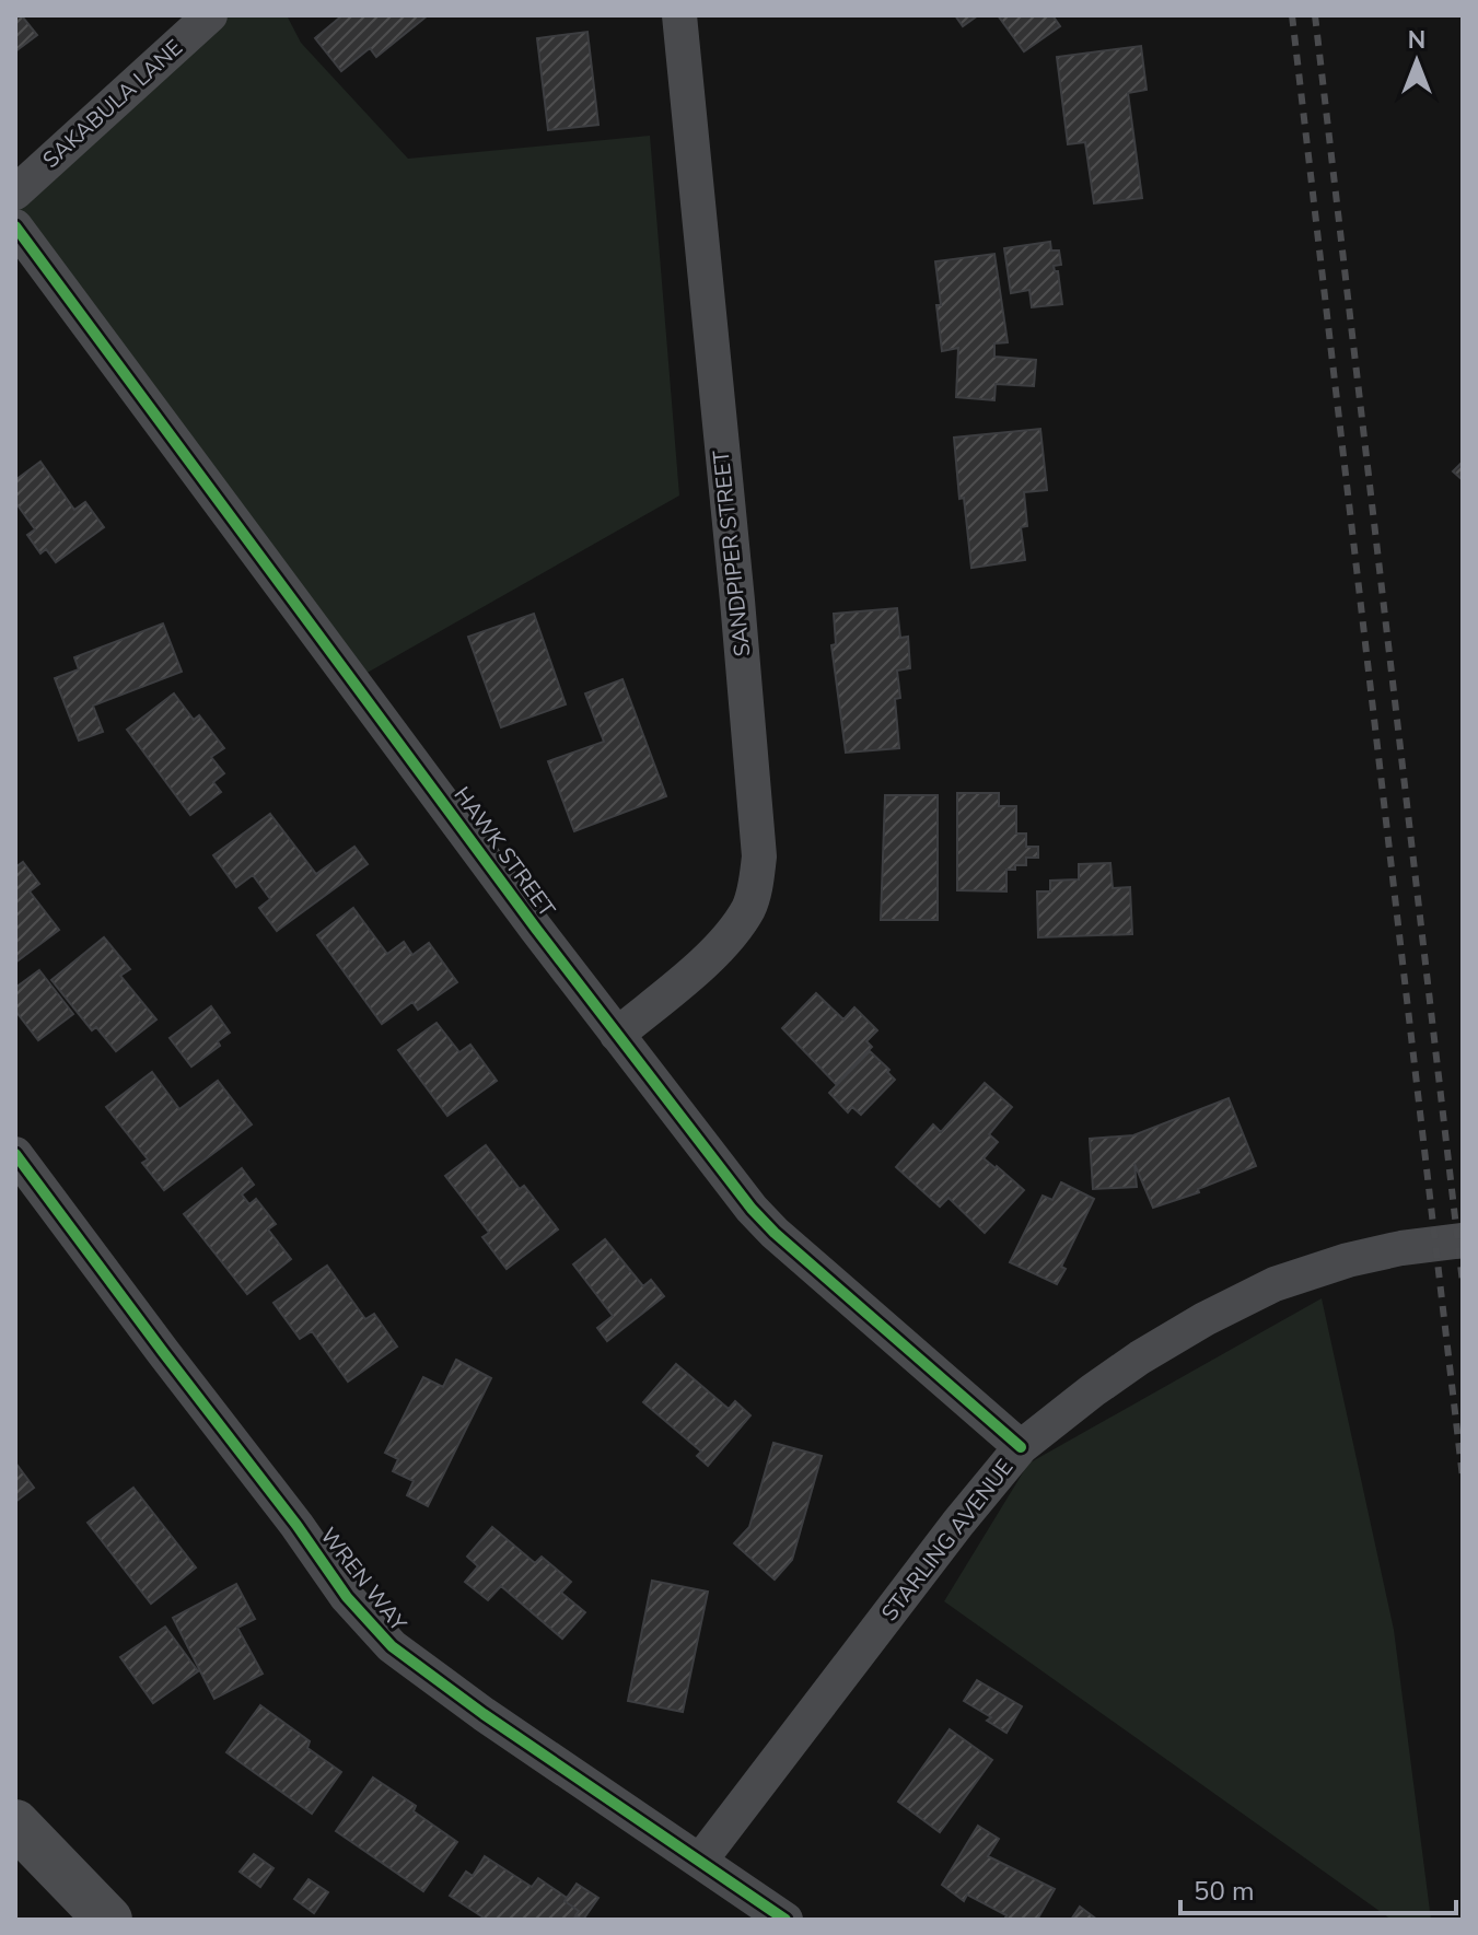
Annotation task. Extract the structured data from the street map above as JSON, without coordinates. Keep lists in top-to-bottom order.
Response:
{
  "streets": {
    "street": [
      "SAKABULA LANE",
      "SANDPIPER STREET",
      "HAWK STREET",
      "STARLING AVENUE",
      "WREN WAY"
    ]
  },
  "crossings": [
    ["SANDPIPER STREET", "HAWK STREET"],
    ["HAWK STREET", "STARLING AVENUE"],
    ["STARLING AVENUE", "WREN WAY"]
  ],
  "scale_bar": "50 m",
  "north": "top"
}
